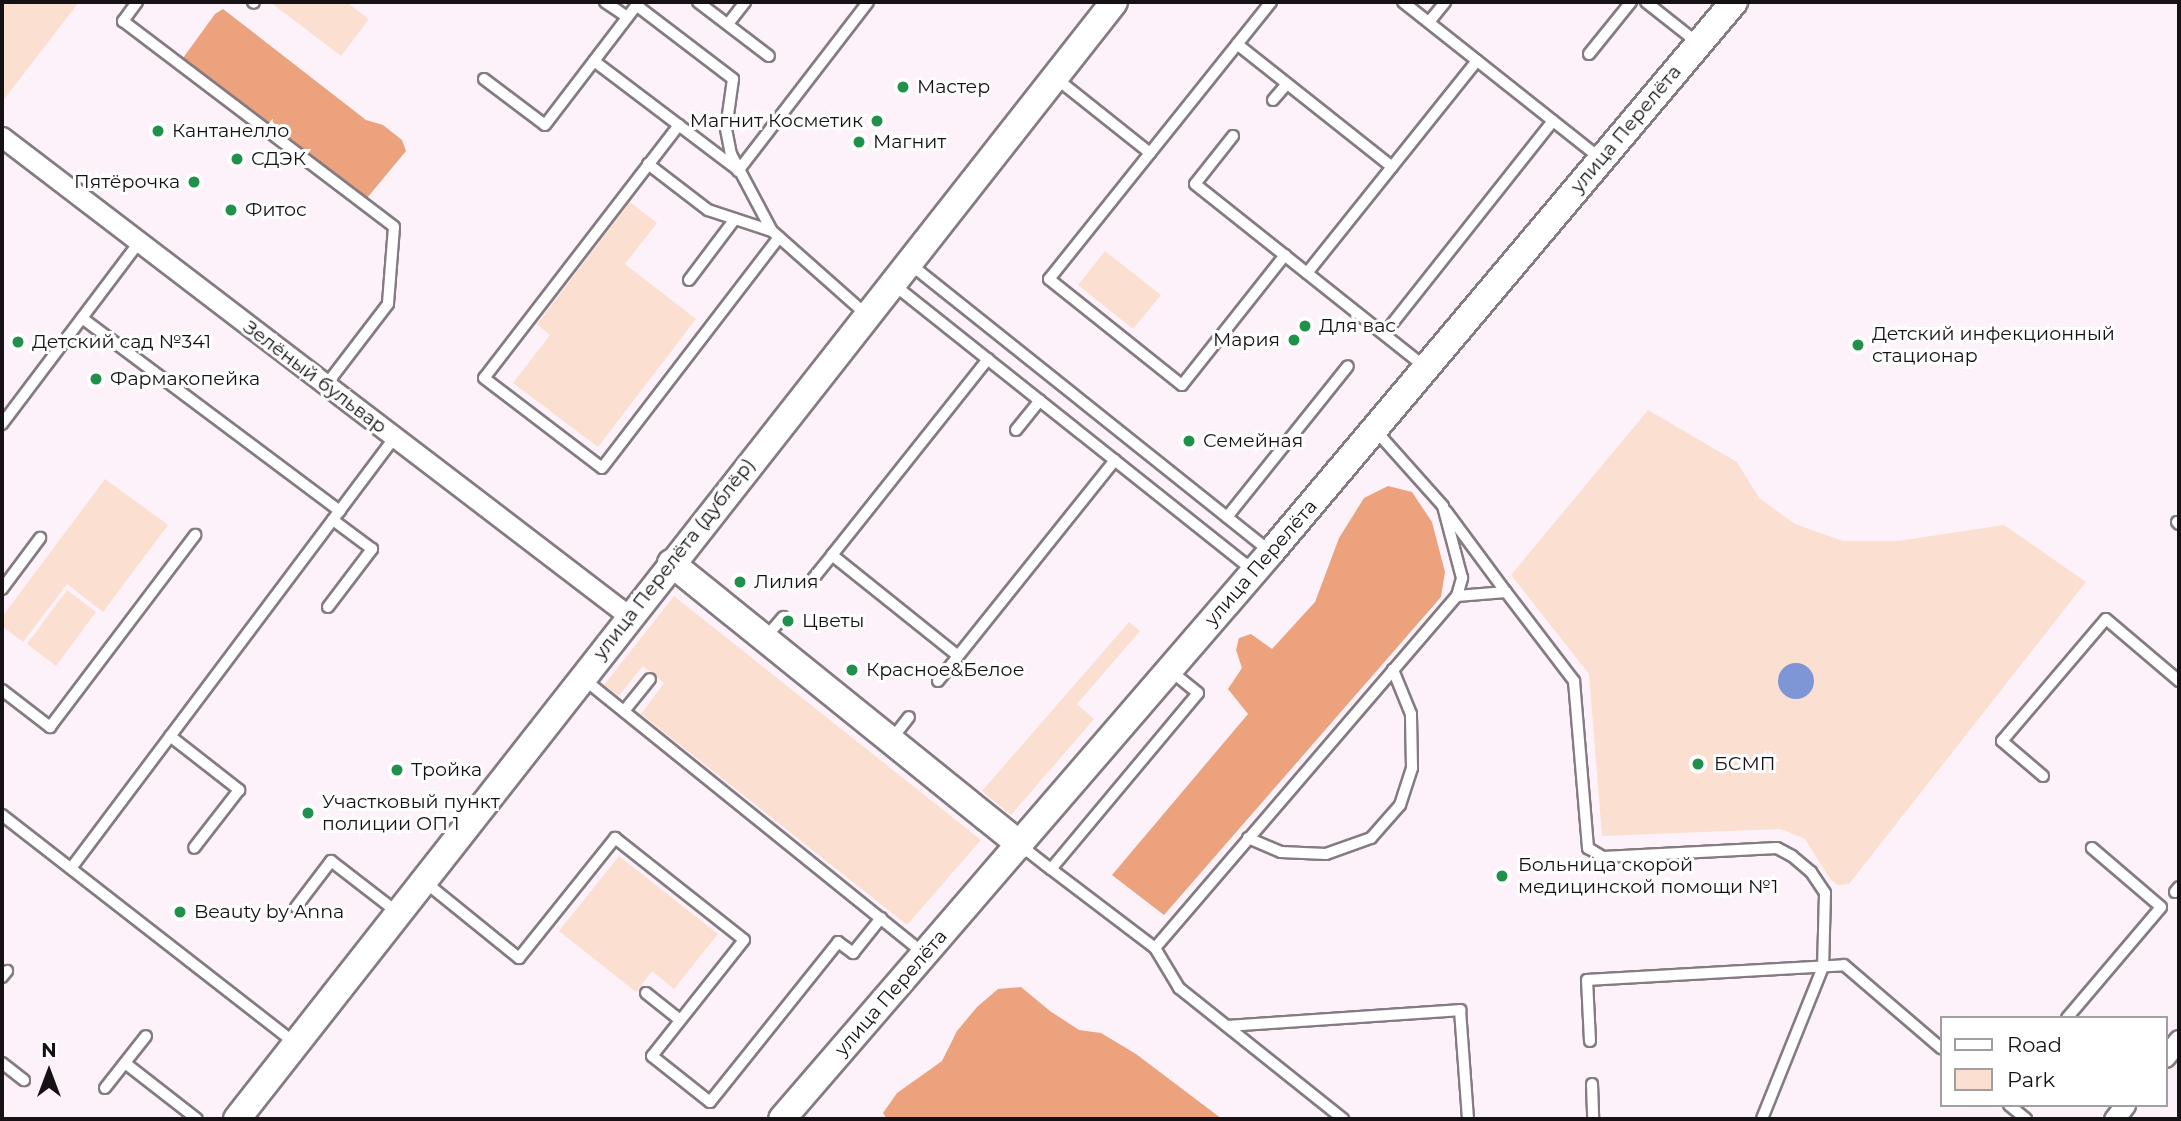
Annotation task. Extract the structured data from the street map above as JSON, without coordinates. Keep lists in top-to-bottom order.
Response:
{
  "streets": {
    "street": ["улица Перелёта", "Зелёный бульвар", "улица Перелёта (дублёр)"]
  },
  "crossings": [
    ["Зелёный бульвар", "улица Перелёта (дублёр)"]
  ],
  "places": [
    "Мастер",
    "Магнит Косметик",
    "Кантанелло",
    "Магнит",
    "СДЭК",
    "Пятёрочка",
    "Фитос",
    "Для вас",
    "Мария",
    "Детский сад №341",
    "Детский инфекционный стационар",
    "Фармакопейка",
    "Семейная",
    "Лилия",
    "Цветы",
    "Красное&Белое",
    "БСМП",
    "Тройка",
    "Участковый пункт полиции ОП 1",
    "Больница скорой медицинской помощи №1",
    "Beauty by Anna"
  ],
  "legend": ["Road", "Park"],
  "north": "top"
}
